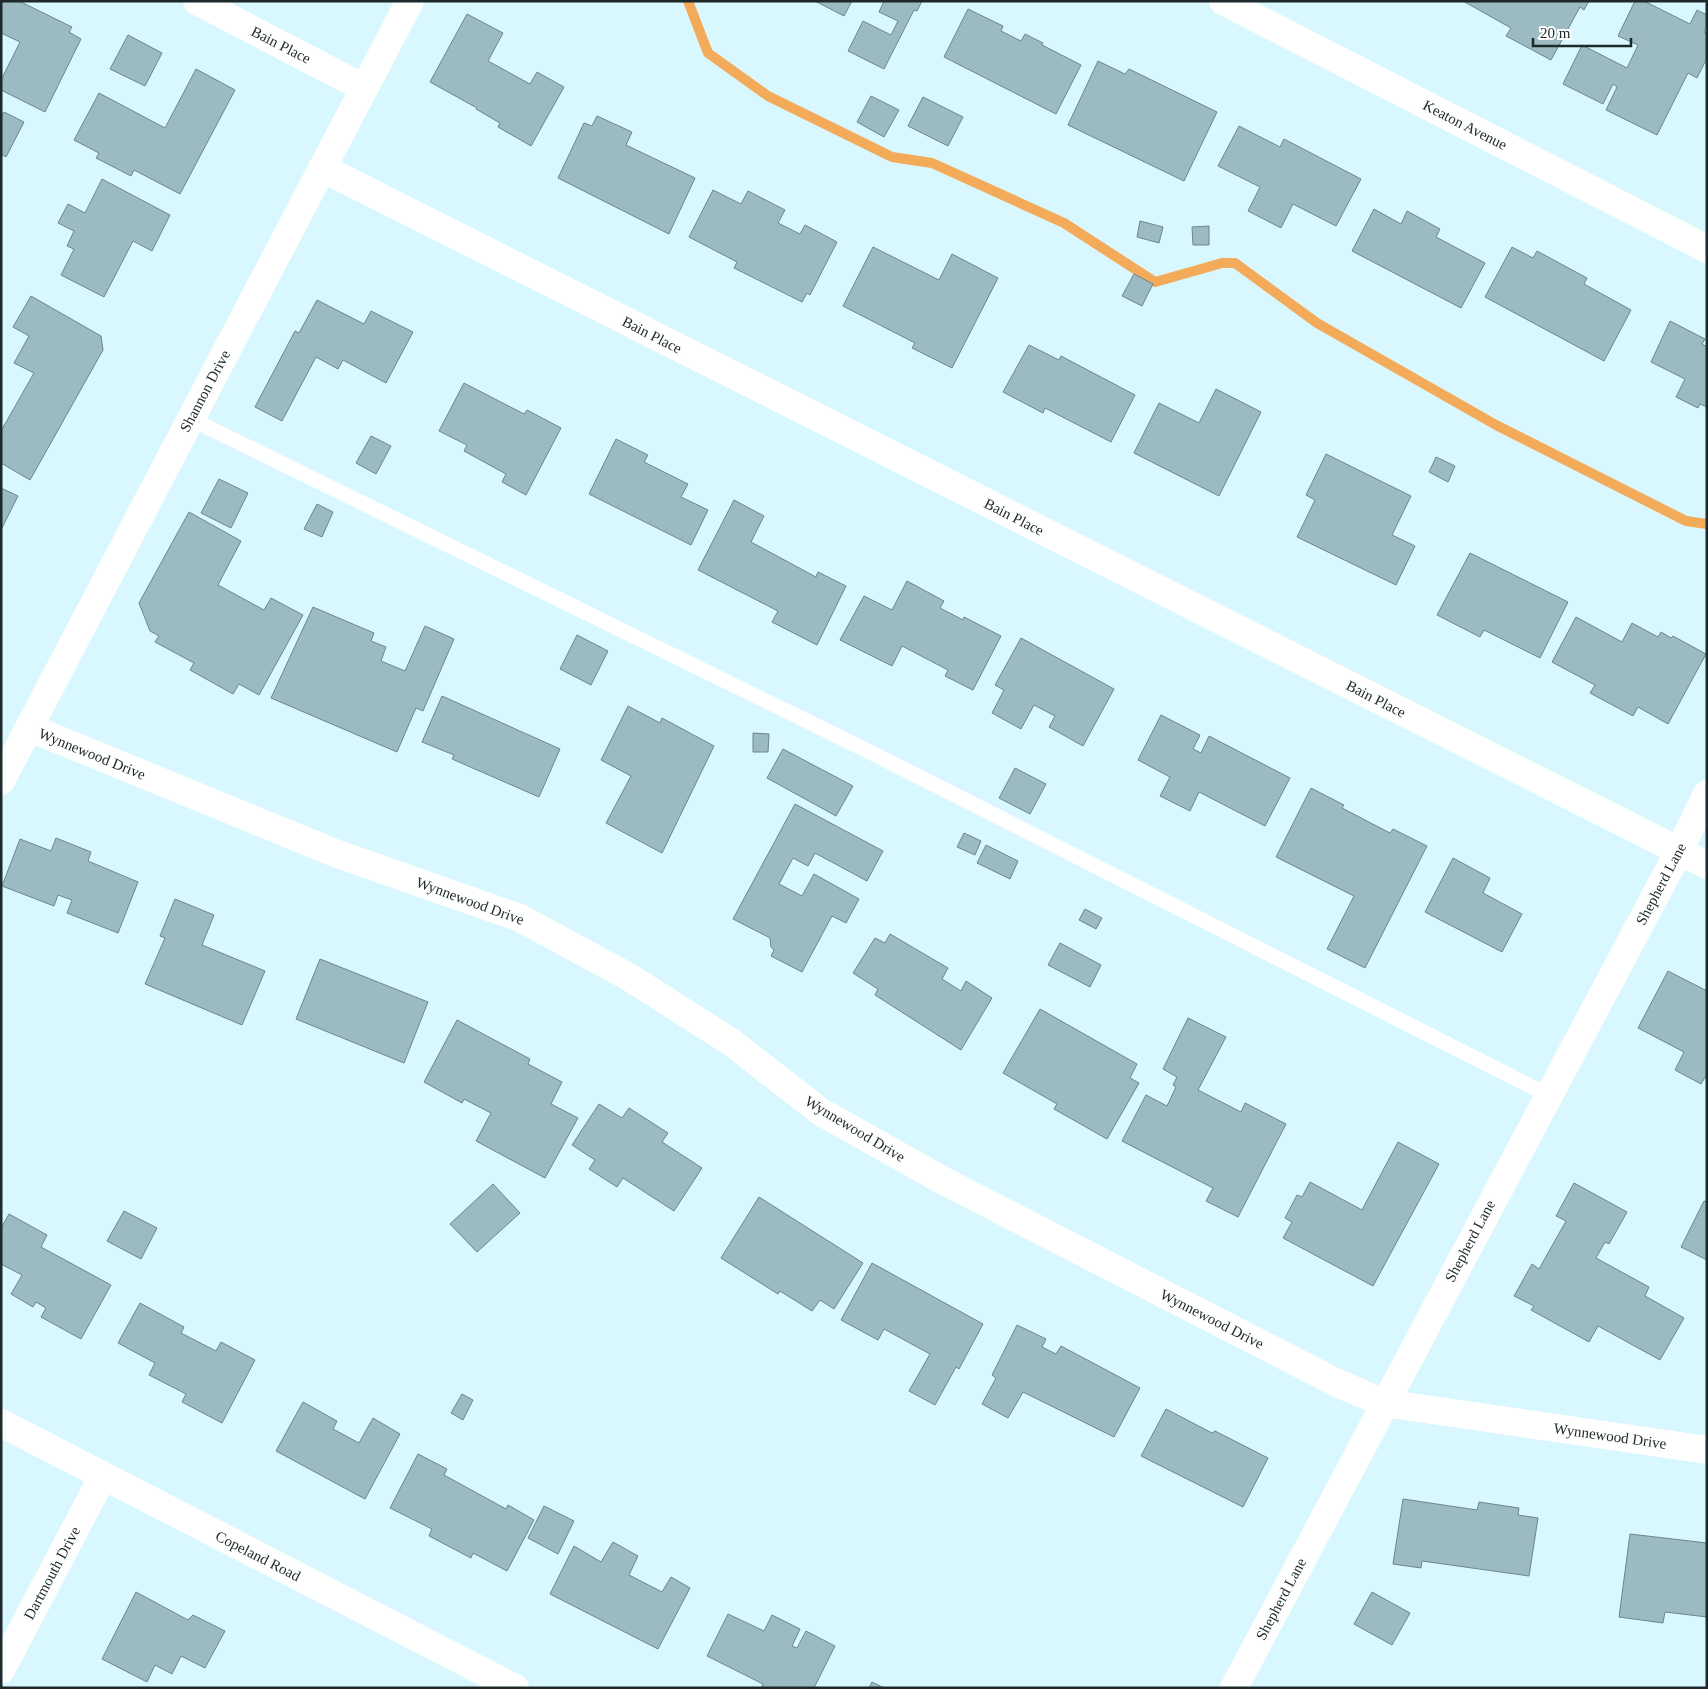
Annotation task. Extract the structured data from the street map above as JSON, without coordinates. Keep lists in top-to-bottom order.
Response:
{
  "streets": {
    "street": [
      "Bain Place",
      "Keaton Avenue",
      "Shannon Drive",
      "Wynnewood Drive",
      "Shepherd Lane",
      "Copeland Road",
      "Dartmouth Drive"
    ]
  },
  "crossings": [
    ["Bain Place", "Shannon Drive"],
    ["Bain Place", "Shepherd Lane"],
    ["Shannon Drive", "Wynnewood Drive"],
    ["Wynnewood Drive", "Shepherd Lane"],
    ["Copeland Road", "Dartmouth Drive"]
  ],
  "scale_bar": "20 m"
}
